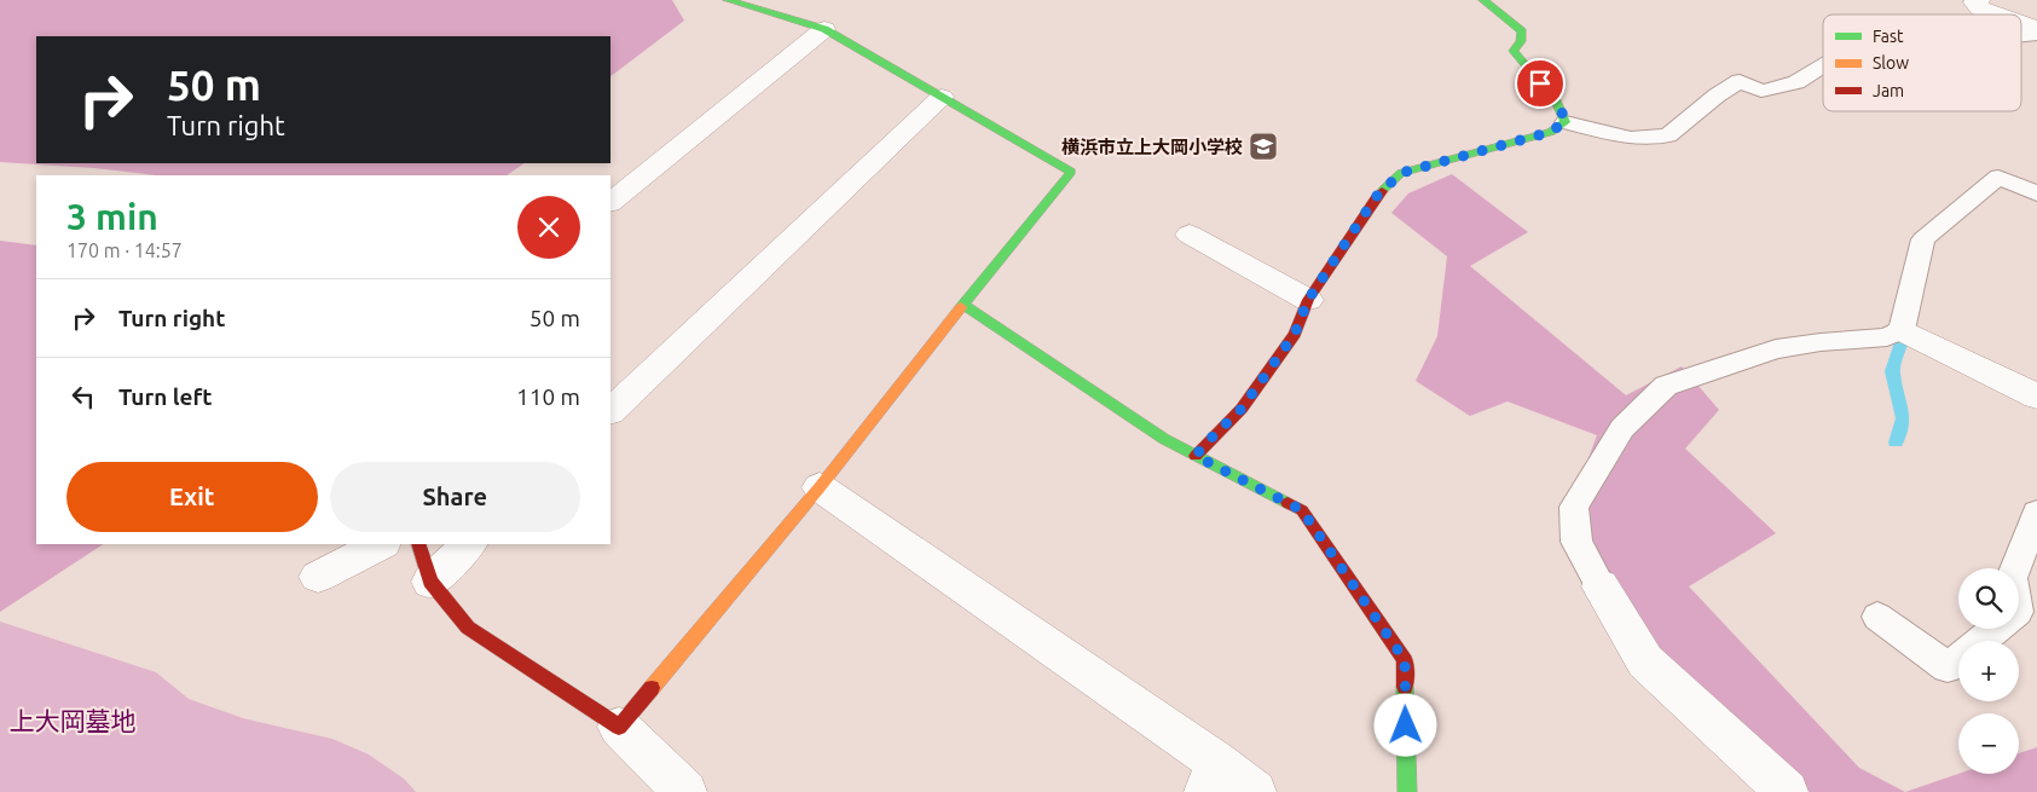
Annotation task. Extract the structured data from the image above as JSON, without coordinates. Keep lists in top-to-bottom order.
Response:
{
  "parks": ["上大岡墓地"],
  "places": {
    "school or university": ["横浜市立上大岡小学校"]
  },
  "legend": ["Fast", "Slow", "Jam"],
  "page": {
    "turn": ["50 m", "Turn right"],
    "heading": ["3 min", "170 m · 14:57"],
    "list": [
      {
        "name": "Turn right",
        "value": "50 m"
      },
      {
        "name": "Turn left",
        "value": "110 m"
      }
    ],
    "buttons": ["Exit", "Share"],
    "map_buttons": ["+", "−"]
  }
}
